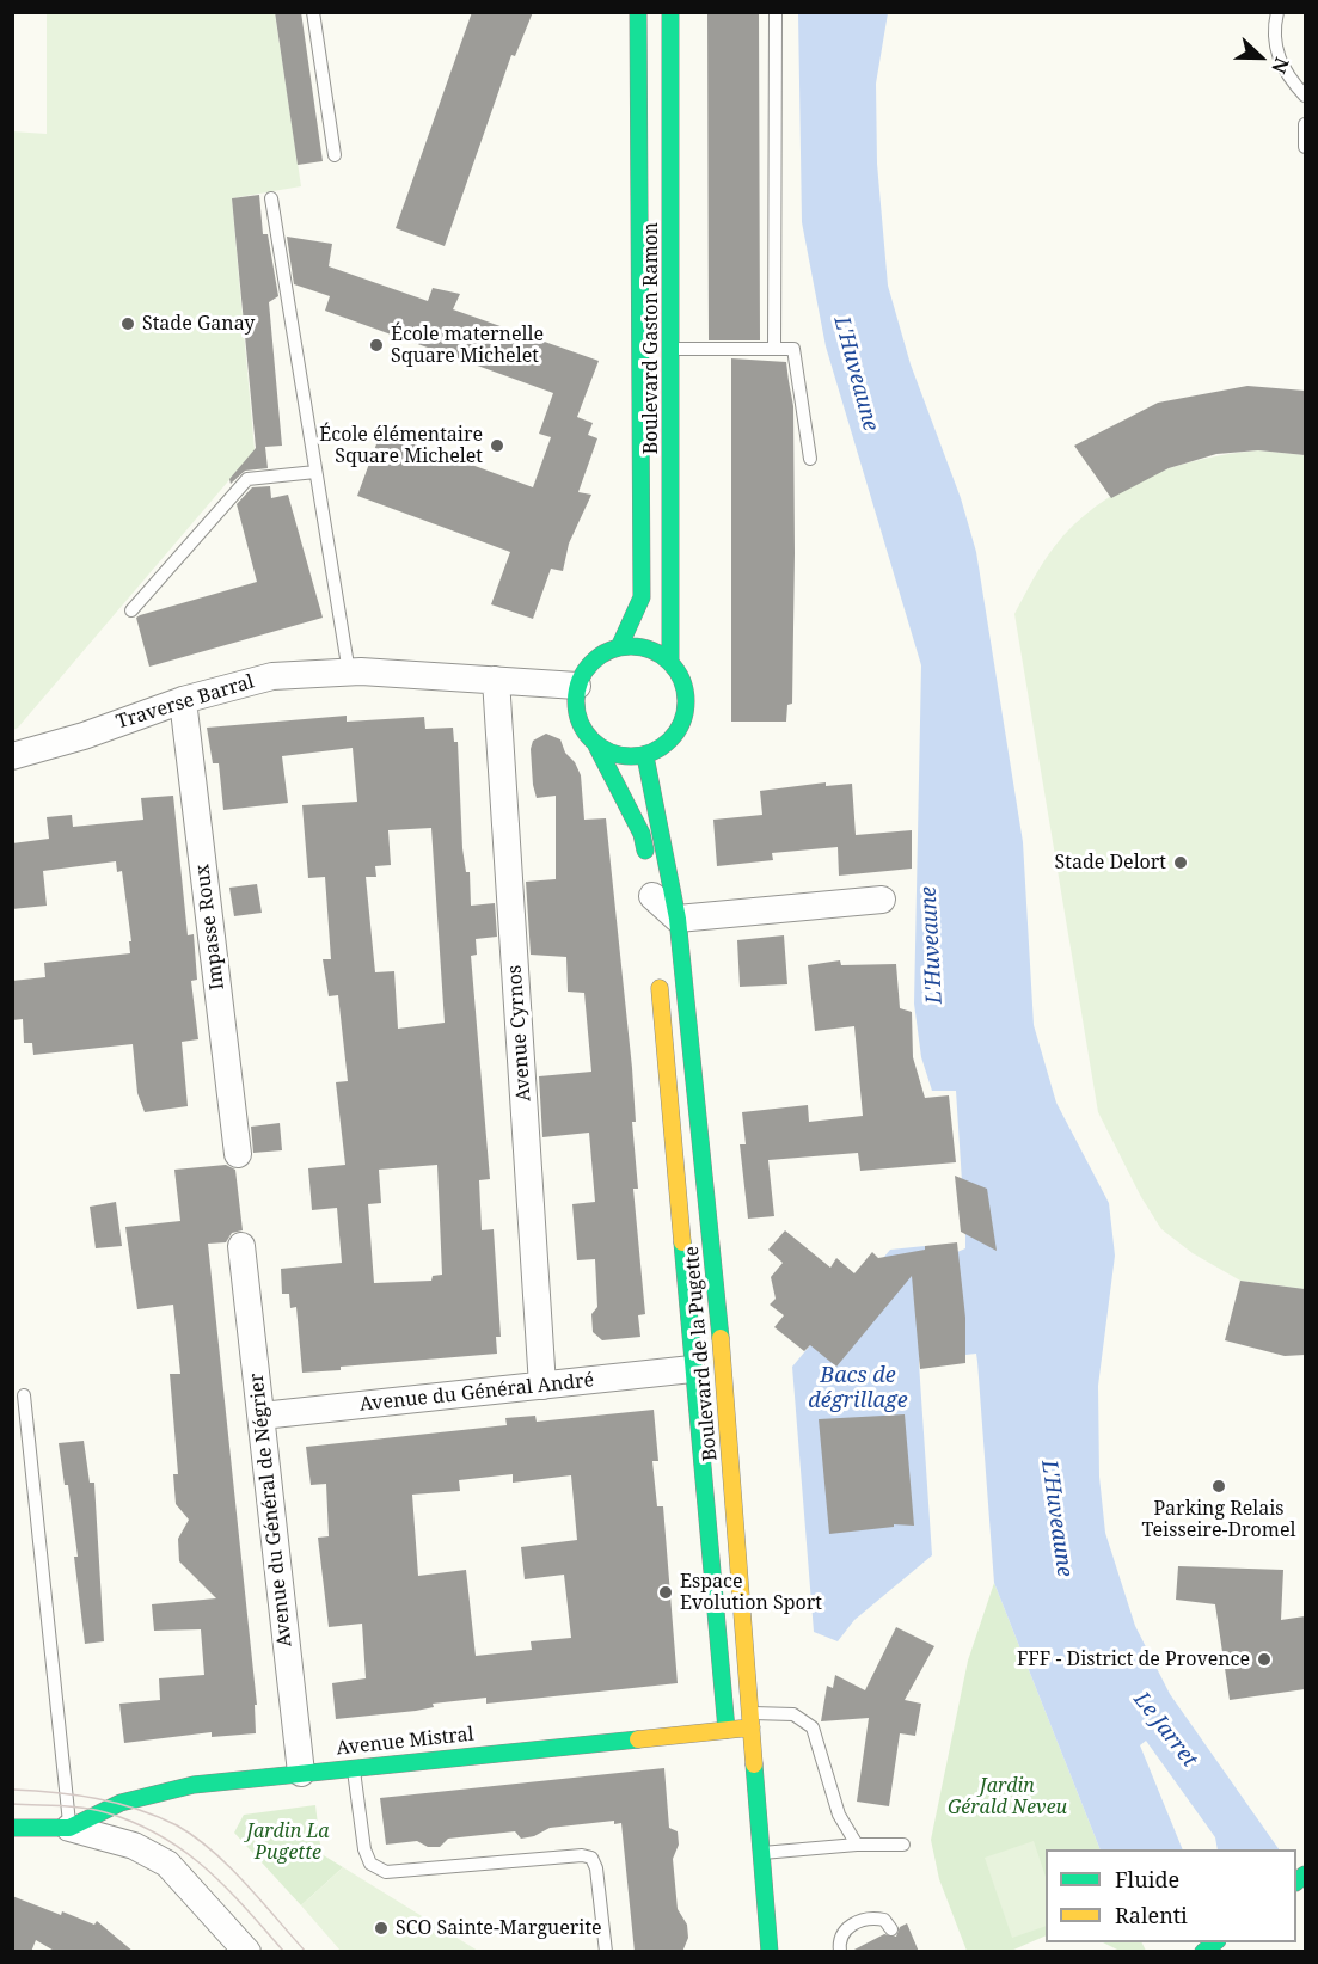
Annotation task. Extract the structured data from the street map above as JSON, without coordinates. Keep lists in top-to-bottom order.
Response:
{
  "streets": {
    "street": [
      "Boulevard Gaston Ramon",
      "Traverse Barral",
      "Impasse Roux",
      "Avenue Cyrnos",
      "Boulevard de la Pugette",
      "Avenue du Général André",
      "Avenue du Général de Négrier",
      "Avenue Mistral"
    ]
  },
  "crossings": [
    ["Boulevard Gaston Ramon", "Traverse Barral"],
    ["Boulevard Gaston Ramon", "Boulevard de la Pugette"],
    ["Traverse Barral", "Impasse Roux"],
    ["Traverse Barral", "Avenue Cyrnos"],
    ["Traverse Barral", "Boulevard de la Pugette"],
    ["Avenue Cyrnos", "Avenue du Général André"],
    ["Boulevard de la Pugette", "Avenue du Général André"],
    ["Boulevard de la Pugette", "Avenue Mistral"],
    ["Avenue du Général André", "Avenue du Général de Négrier"],
    ["Avenue du Général de Négrier", "Avenue Mistral"]
  ],
  "water": ["L'Huveaune", "Bacs de dégrillage", "Le Jarret"],
  "parks": ["Jardin Gérald Neveu", "Jardin La Pugette"],
  "places": [
    "Stade Ganay",
    "École maternelle Square Michelet",
    "École élémentaire Square Michelet",
    "Stade Delort",
    "Parking Relais Teisseire-Dromel",
    "Espace Evolution Sport",
    "FFF - District de Provence",
    "SCO Sainte-Marguerite"
  ],
  "legend": ["Fluide", "Ralenti"],
  "north": "right"
}
